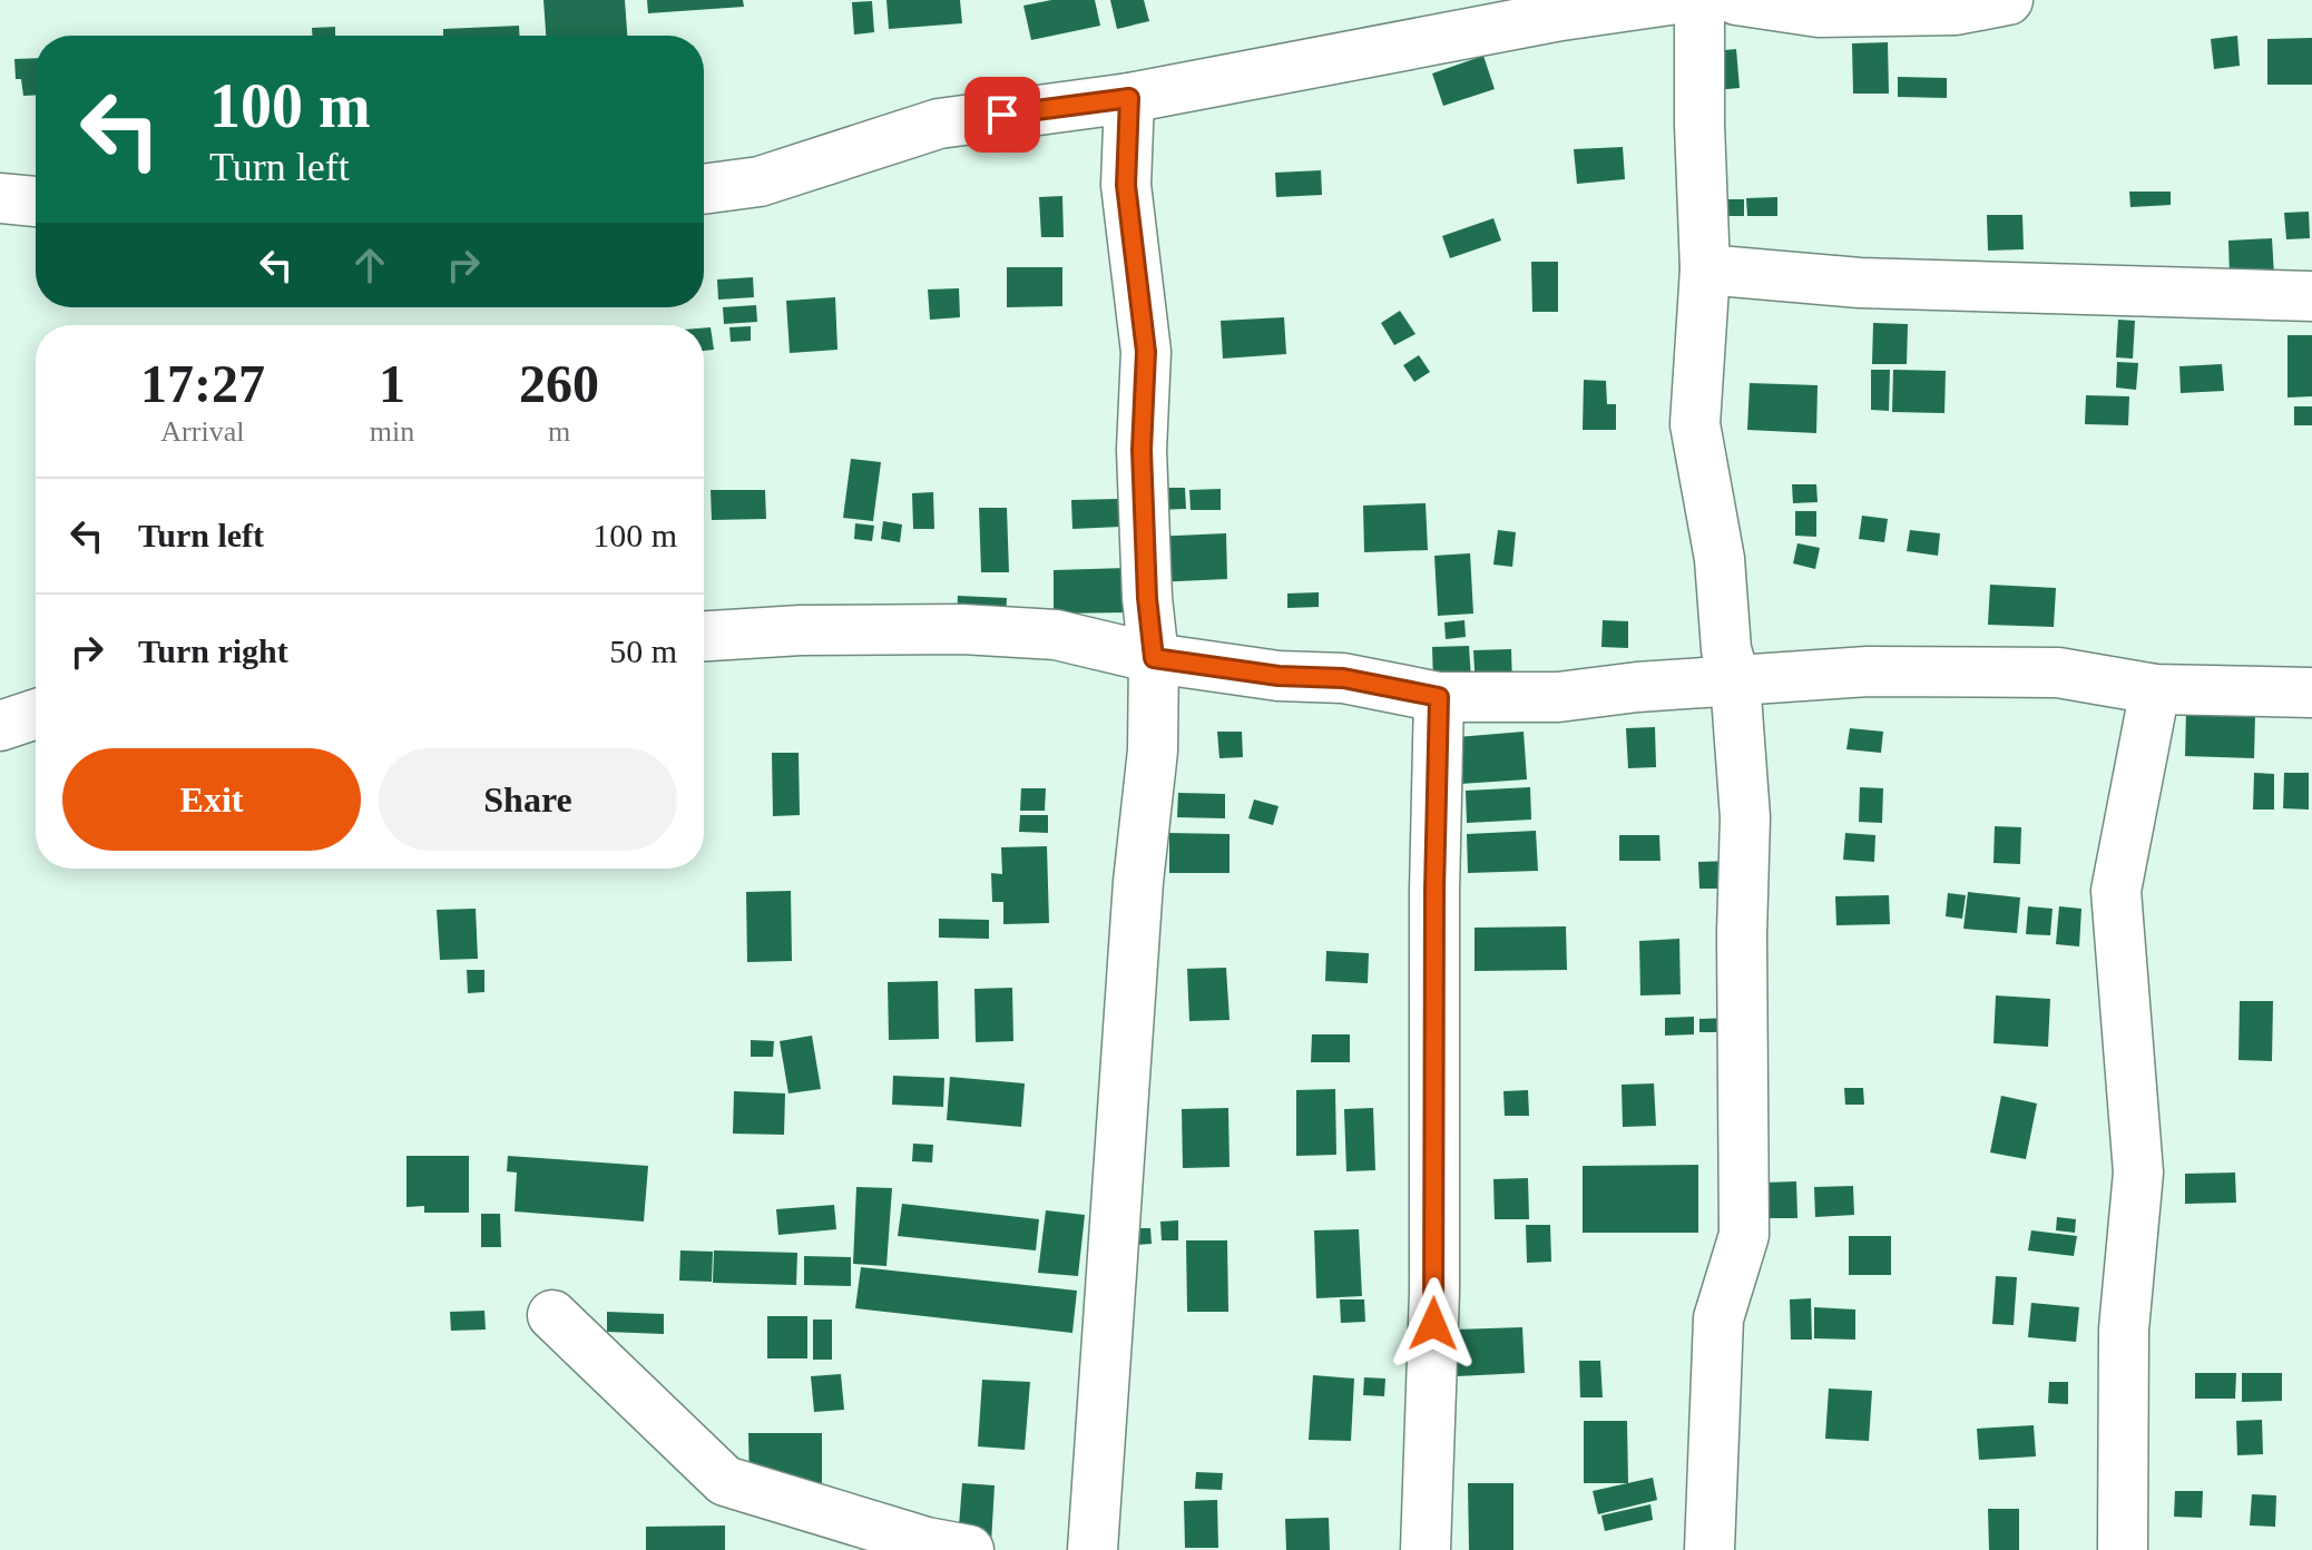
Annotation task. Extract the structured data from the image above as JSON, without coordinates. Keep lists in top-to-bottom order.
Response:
{
  "page": {
    "turn": ["100 m", "Turn left"],
    "eta": [
      "17:27",
      "Arrival",
      "1",
      "min",
      "260",
      "m"
    ],
    "list": [
      {
        "name": "Turn left",
        "value": "100 m"
      },
      {
        "name": "Turn right",
        "value": "50 m"
      }
    ],
    "buttons": ["Exit", "Share"]
  }
}
